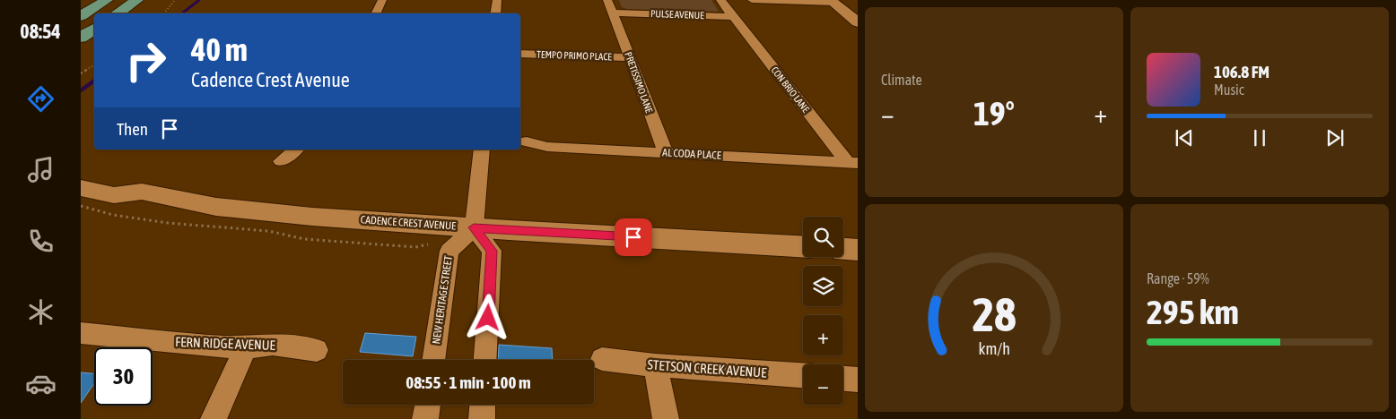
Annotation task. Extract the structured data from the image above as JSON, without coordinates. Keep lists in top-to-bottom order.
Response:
{
  "streets": {
    "street": [
      "PULSE AVENUE",
      "TEMPO PRIMO PLACE",
      "PRETISSIMO LANE",
      "CON BRIO LANE",
      "AL CODA PLACE",
      "CADENCE CREST AVENUE",
      "NEW HERITAGE STREET",
      "FERN RIDGE AVENUE",
      "STETSON CREEK AVENUE"
    ]
  },
  "crossings": [
    ["PULSE AVENUE", "PRETISSIMO LANE"],
    ["PULSE AVENUE", "CON BRIO LANE"],
    ["TEMPO PRIMO PLACE", "PRETISSIMO LANE"],
    ["PRETISSIMO LANE", "AL CODA PLACE"],
    ["CON BRIO LANE", "AL CODA PLACE"],
    ["CADENCE CREST AVENUE", "NEW HERITAGE STREET"]
  ],
  "page": {
    "tabs": "08:54",
    "tile": [
      "Climate",
      ["Range · 59%", "295 km"]
    ],
    "turn": ["40 m", "Cadence Crest Avenue"],
    "song": ["106.8 FM", "Music"],
    "heat": ["−", "19°", "+"],
    "then": "Then",
    "map_buttons": ["+", "−"],
    "limit": "30",
    "trip": "08:55 · 1 min · 100 m",
    "gauge": ["28", "km/h"]
  }
}
